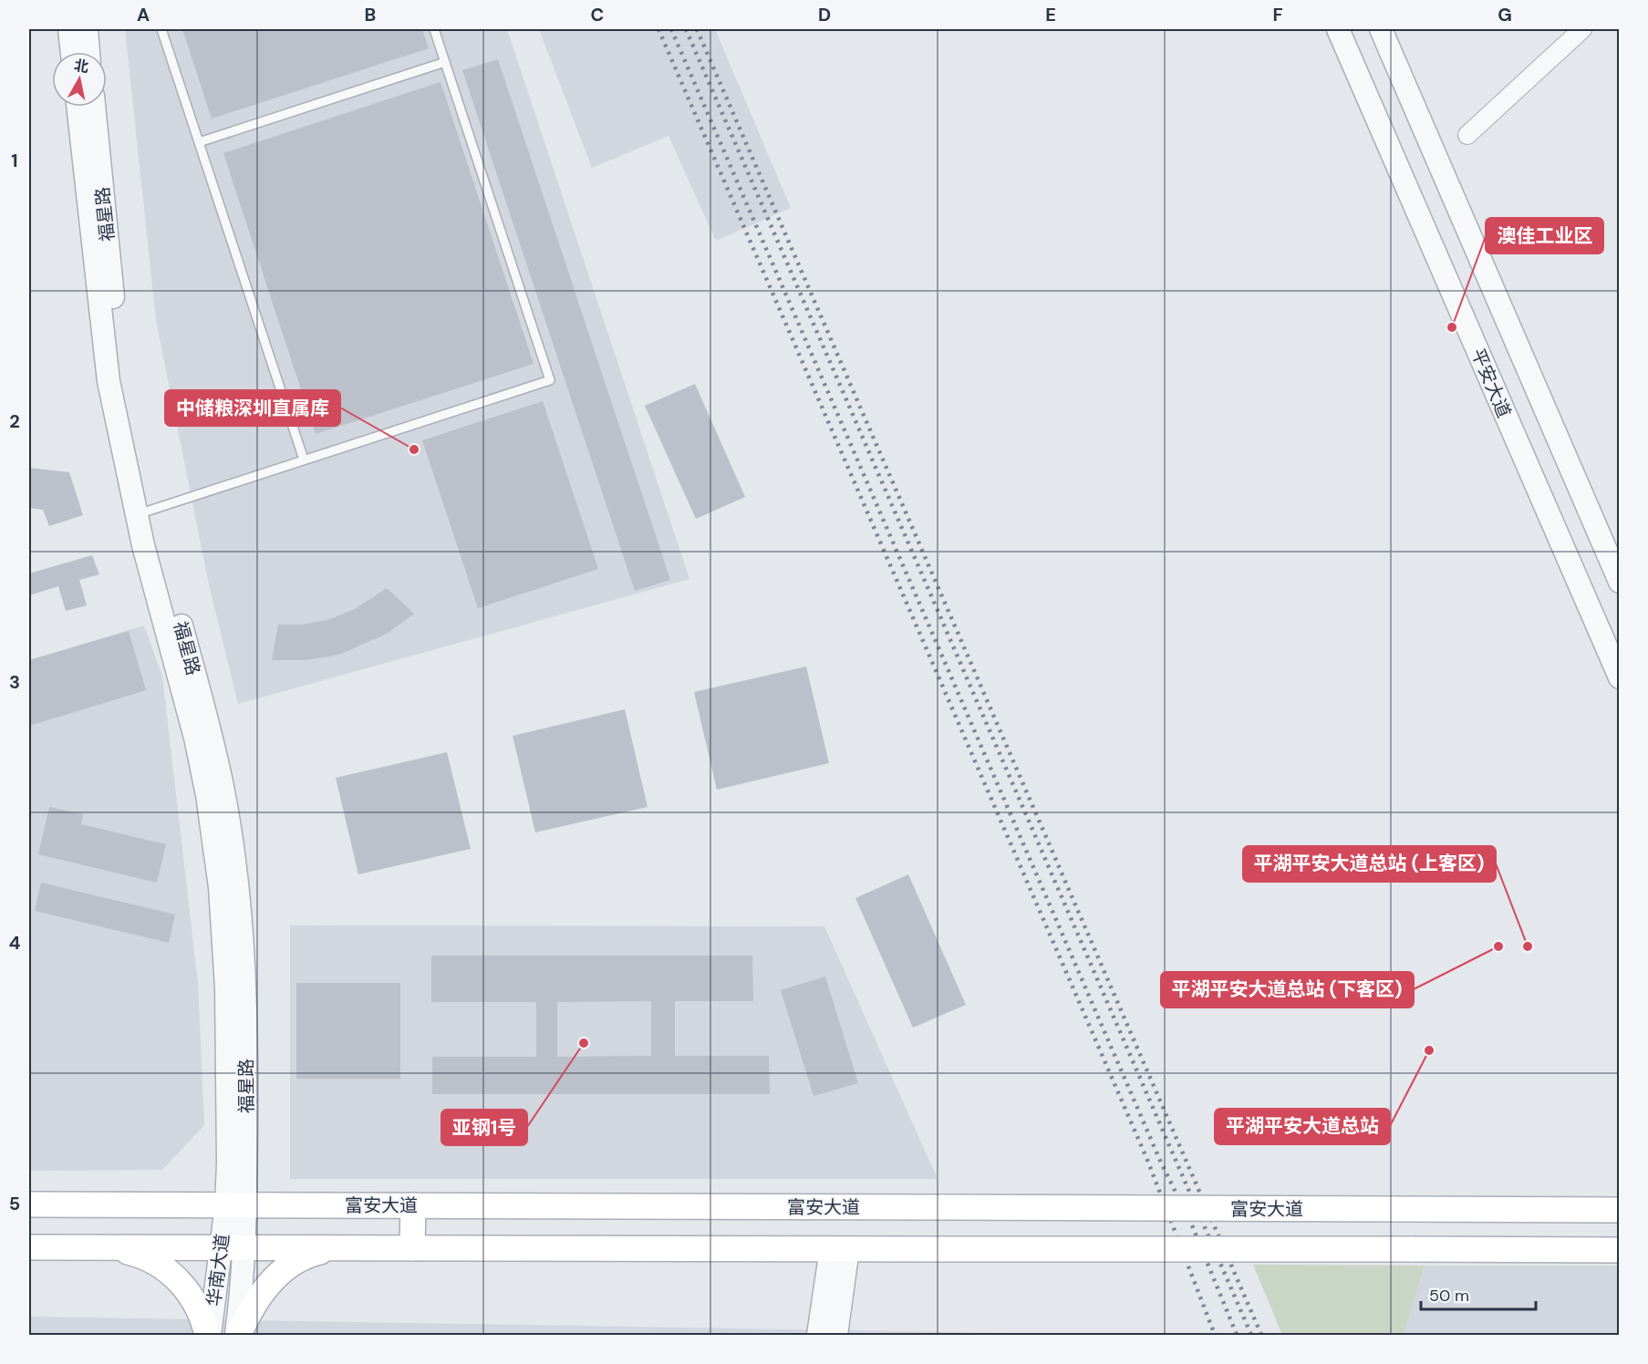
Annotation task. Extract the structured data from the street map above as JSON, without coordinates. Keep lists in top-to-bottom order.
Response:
{
  "streets": {
    "main road": ["富安大道"],
    "street": ["福星路", "平安大道", "华南大道"]
  },
  "crossings": [
    ["福星路", "富安大道"],
    ["福星路", "华南大道"],
    ["富安大道", "华南大道"]
  ],
  "places": [
    "澳佳工业区",
    "中储粮深圳直属库",
    "平湖平安大道总站 (下客区)",
    "平湖平安大道总站 (上客区)",
    "亚钢1号",
    "平湖平安大道总站"
  ],
  "scale_bar": "50 m",
  "north": "top",
  "grid": {
    "columns": [
      "A",
      "B",
      "C",
      "D",
      "E",
      "F",
      "G"
    ],
    "rows": [
      "1",
      "2",
      "3",
      "4",
      "5"
    ]
  }
}
